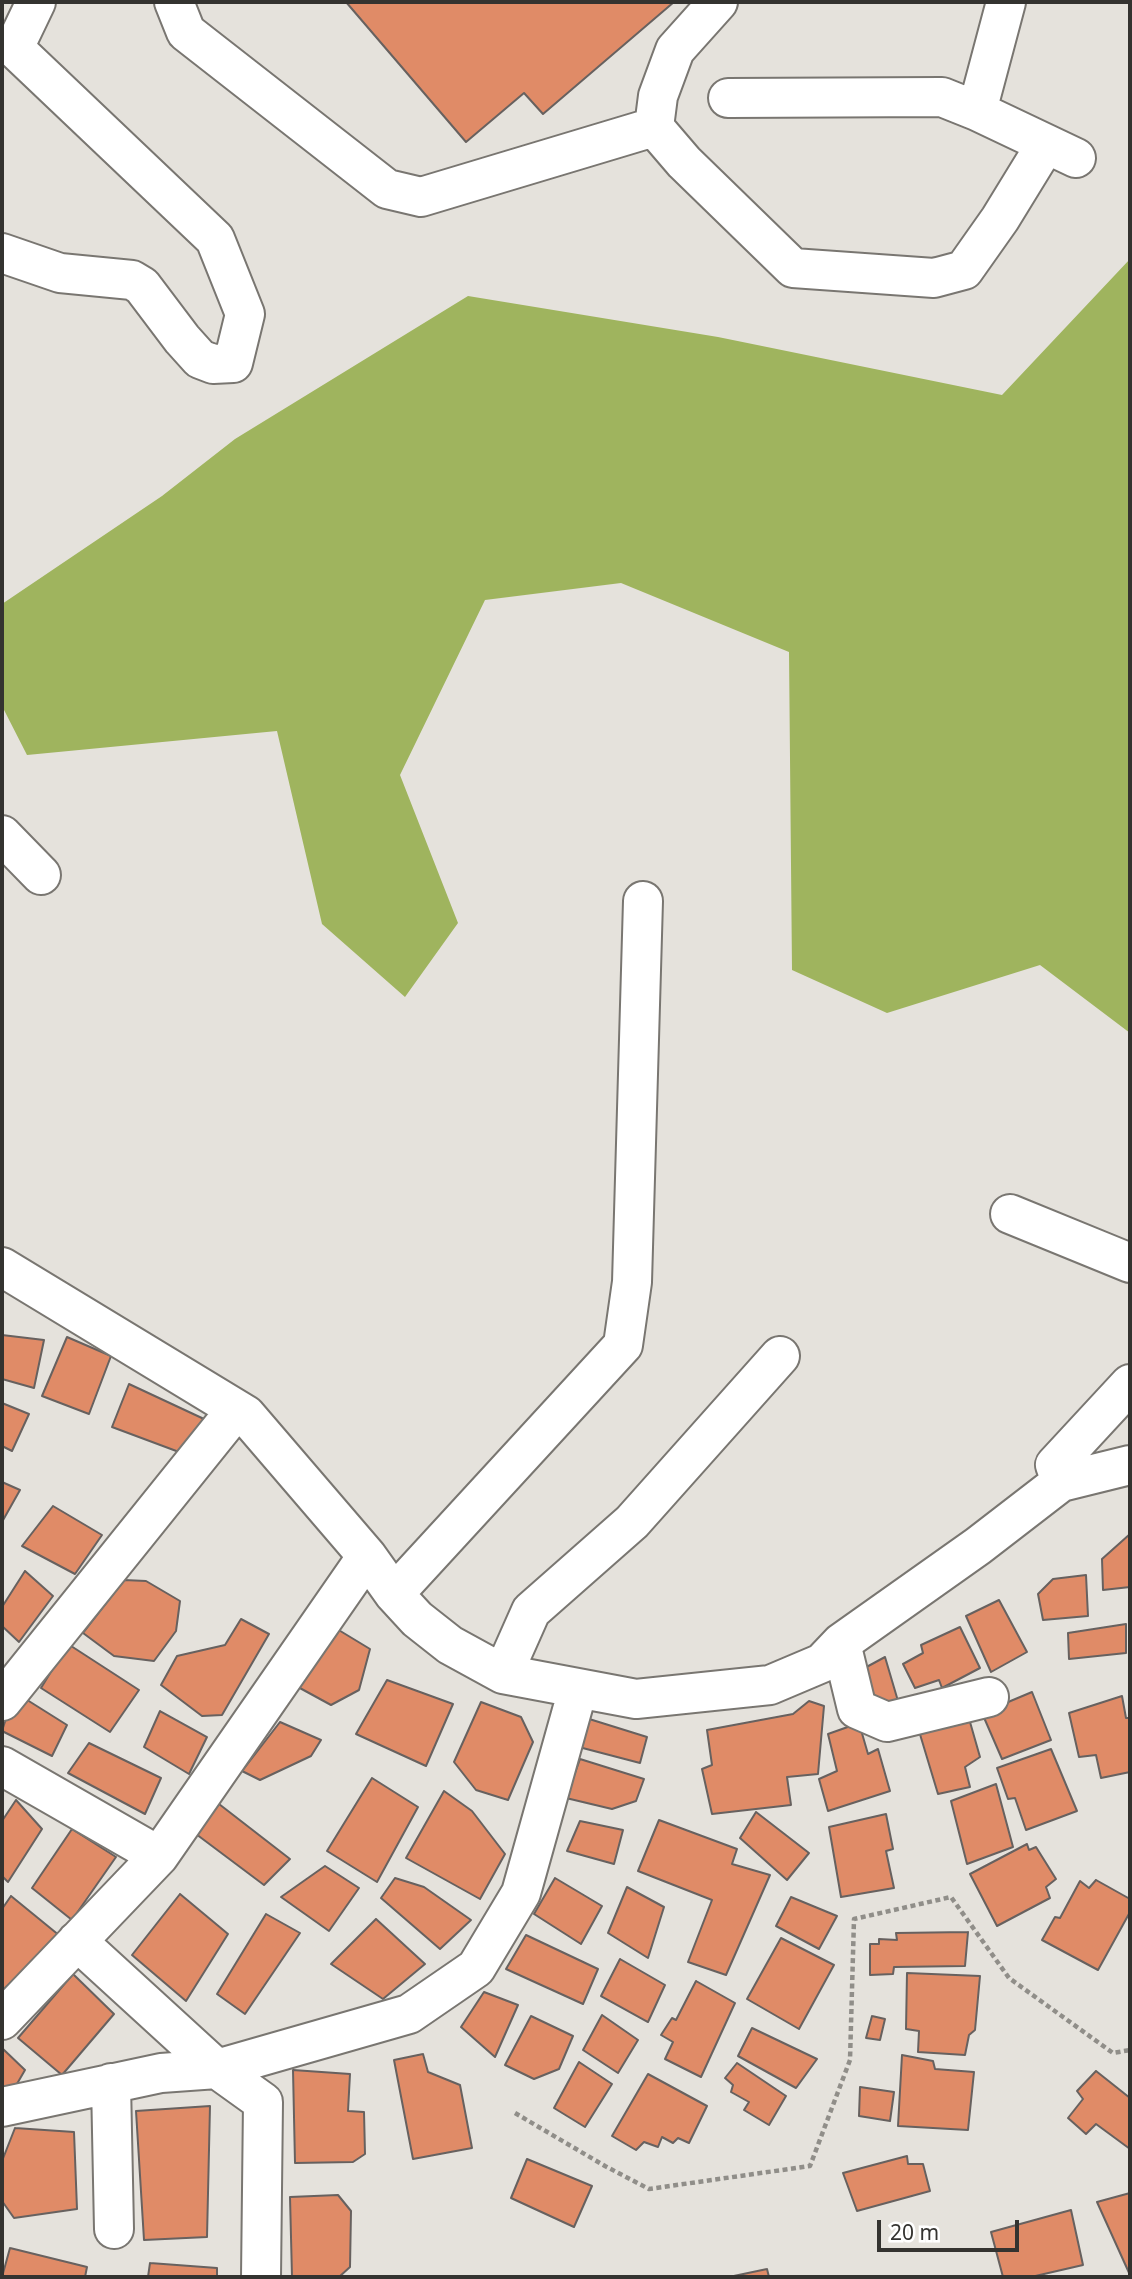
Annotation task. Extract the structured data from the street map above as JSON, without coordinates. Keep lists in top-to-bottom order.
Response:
{
  "scale_bar": "20 m"
}
